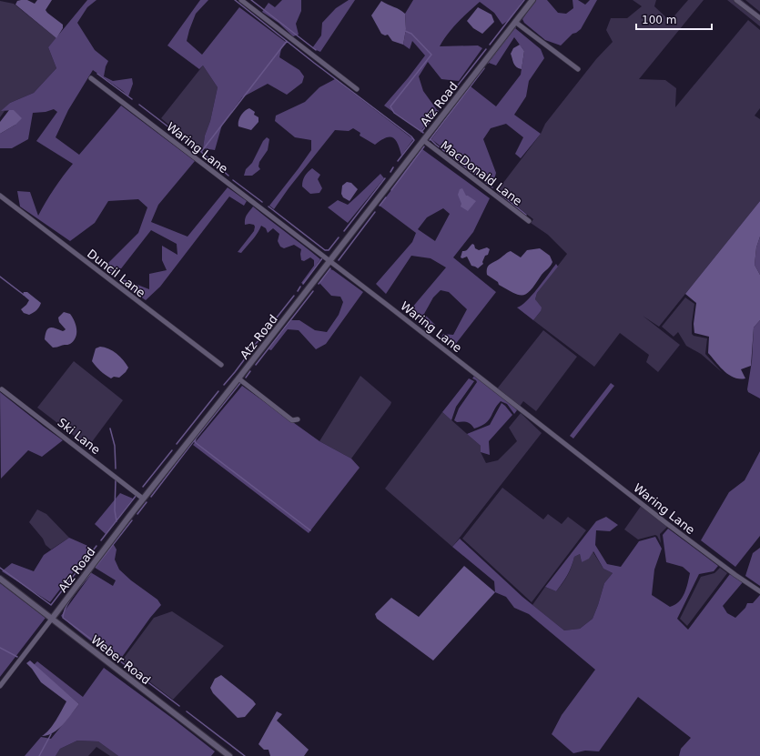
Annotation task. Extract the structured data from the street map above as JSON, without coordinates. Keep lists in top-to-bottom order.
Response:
{
  "streets": {
    "street": [
      "Atz Road",
      "Waring Lane",
      "MacDonald Lane",
      "Duncil Lane",
      "Ski Lane",
      "Weber Road"
    ]
  },
  "crossings": [
    ["Atz Road", "Waring Lane"],
    ["Atz Road", "MacDonald Lane"],
    ["Atz Road", "Ski Lane"],
    ["Atz Road", "Weber Road"]
  ],
  "scale_bar": "100 m"
}
